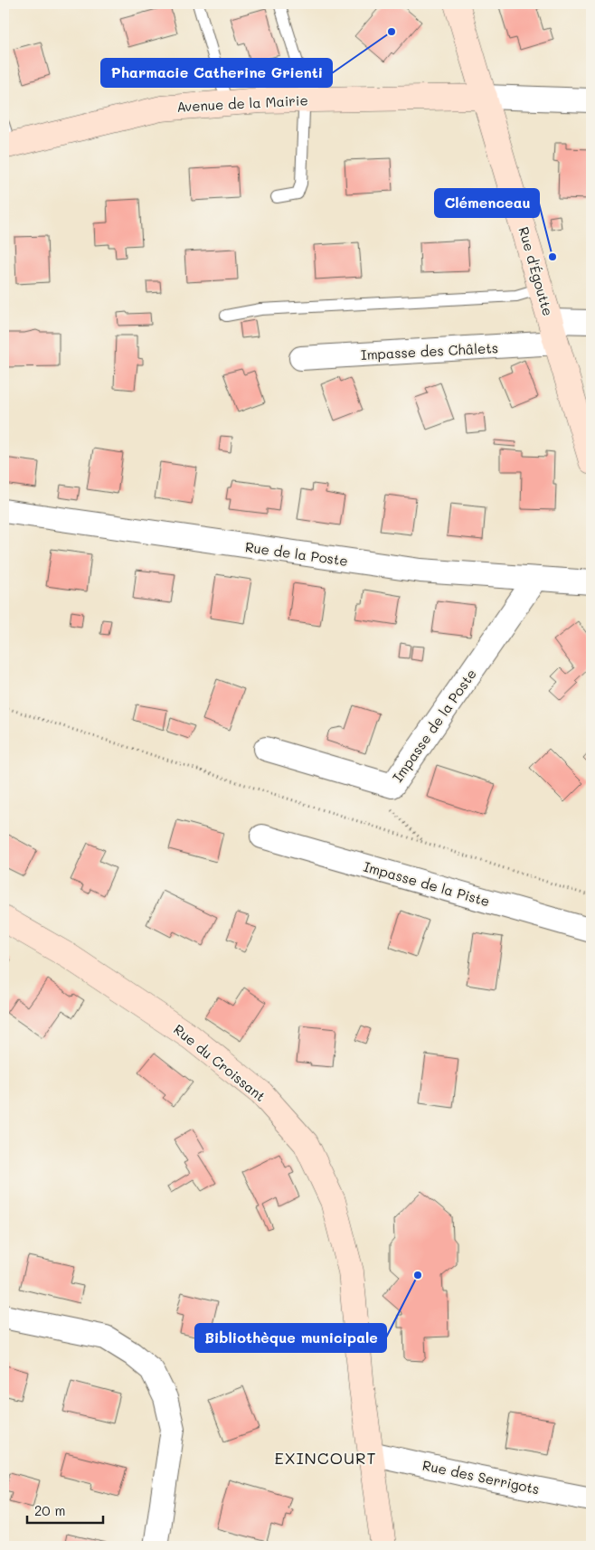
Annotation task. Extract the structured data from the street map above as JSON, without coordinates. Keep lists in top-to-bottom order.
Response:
{
  "streets": {
    "street": [
      "Avenue de la Mairie",
      "Rue d'Égoutte",
      "Impasse des Châlets",
      "Rue de la Poste",
      "Impasse de la Poste",
      "Impasse de la Piste",
      "Rue du Croissant",
      "Rue des Serrigots"
    ]
  },
  "crossings": [
    ["Avenue de la Mairie", "Rue d'Égoutte"],
    ["Rue d'Égoutte", "Impasse des Châlets"],
    ["Rue de la Poste", "Impasse de la Poste"],
    ["Rue du Croissant", "Rue des Serrigots"]
  ],
  "districts": ["EXINCOURT"],
  "places": ["Pharmacie Catherine Grienti", "Clémenceau", "Bibliothèque municipale"],
  "scale_bar": "20 m"
}
